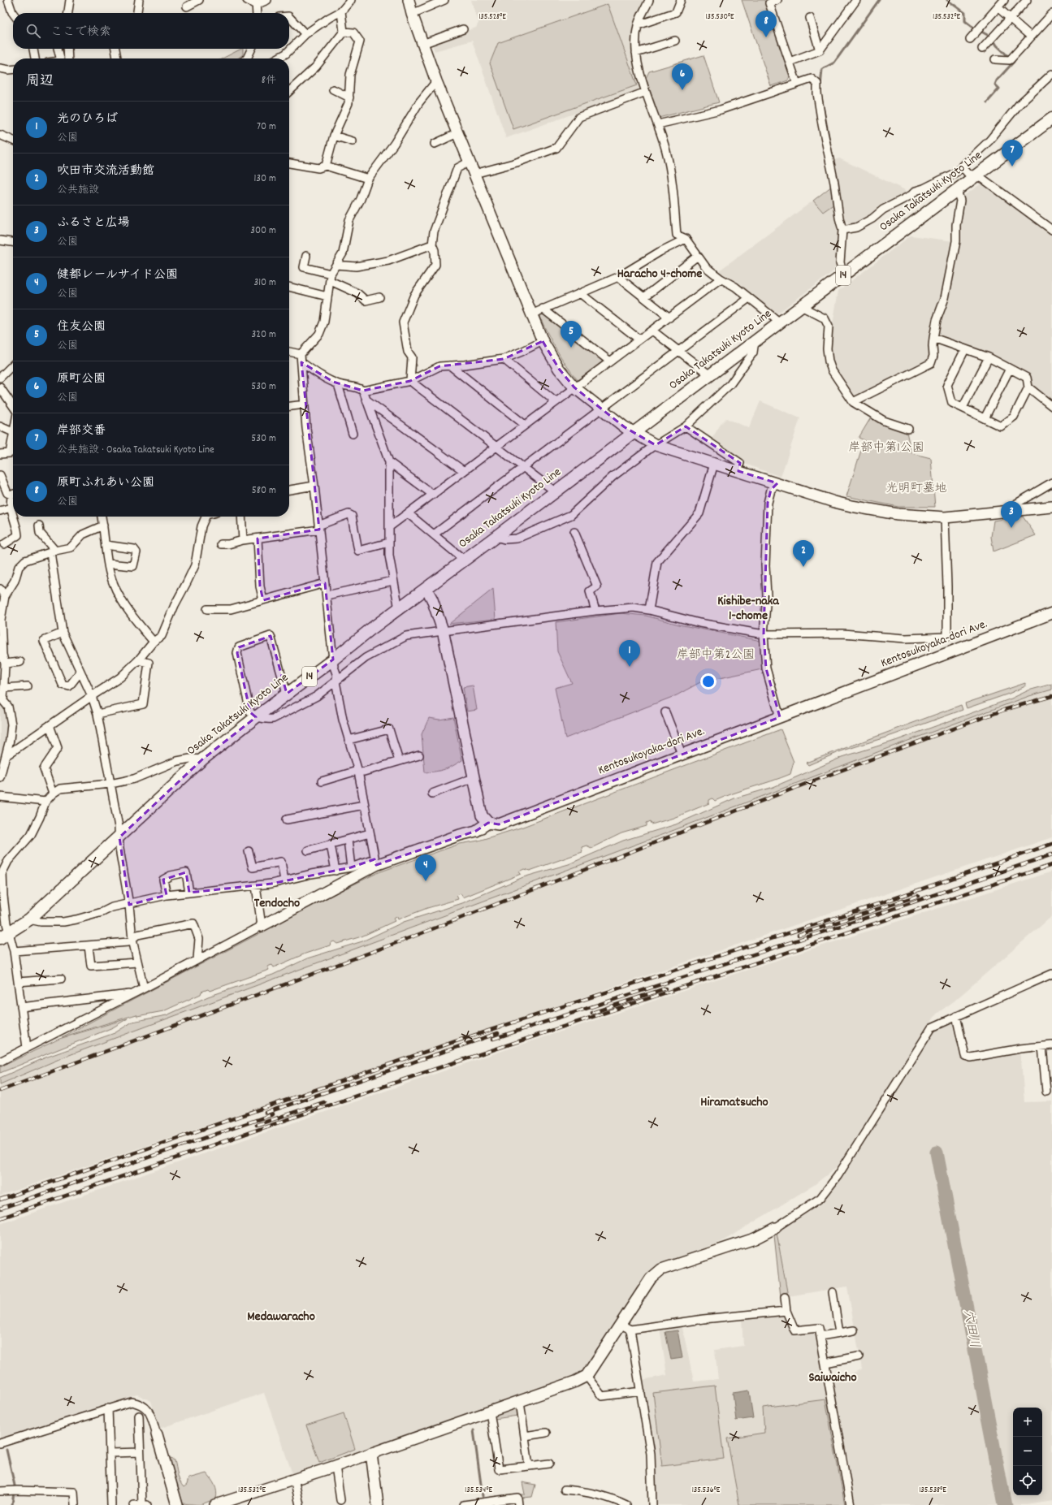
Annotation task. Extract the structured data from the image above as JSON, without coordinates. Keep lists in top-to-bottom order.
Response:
{
  "streets": {
    "main road": ["Osaka Takatsuki Kyoto Line", "14"],
    "street": ["Kentosukoyaka-dori Ave."]
  },
  "districts": [
    "Haracho 4-chome",
    "Kishibe-naka 1-chome",
    "Tendocho",
    "Hiramatsucho",
    "Medawaracho",
    "Saiwaicho"
  ],
  "water": ["穴田川"],
  "parks": ["岸部中第1公園", "光明町墓地", "岸部中第2公園"],
  "page": {
    "pins": [
      "8",
      "6",
      "7",
      "5",
      "3",
      "2",
      "1",
      "4"
    ],
    "search": "ここで検索",
    "heading": ["周辺", "8件"],
    "list": [
      {
        "mark": "1",
        "name": "光のひろば",
        "note": "公園",
        "value": "70 m"
      },
      {
        "mark": "2",
        "name": "吹田市交流活動館",
        "note": "公共施設",
        "value": "130 m"
      },
      {
        "mark": "3",
        "name": "ふるさと広場",
        "note": "公園",
        "value": "300 m"
      },
      {
        "mark": "4",
        "name": "健都レールサイド公園",
        "note": "公園",
        "value": "310 m"
      },
      {
        "mark": "5",
        "name": "住友公園",
        "note": "公園",
        "value": "320 m"
      },
      {
        "mark": "6",
        "name": "原町公園",
        "note": "公園",
        "value": "530 m"
      },
      {
        "mark": "7",
        "name": "岸部交番",
        "note": "公共施設 · Osaka Takatsuki Kyoto Line",
        "value": "530 m"
      },
      {
        "mark": "8",
        "name": "原町ふれあい公園",
        "note": "公園",
        "value": "580 m"
      }
    ],
    "map_buttons": ["+", "−"]
  },
  "coordinates": [
    "135.528°E",
    "135.530°E",
    "135.532°E",
    "135.534°E",
    "135.536°E",
    "135.538°E"
  ]
}
